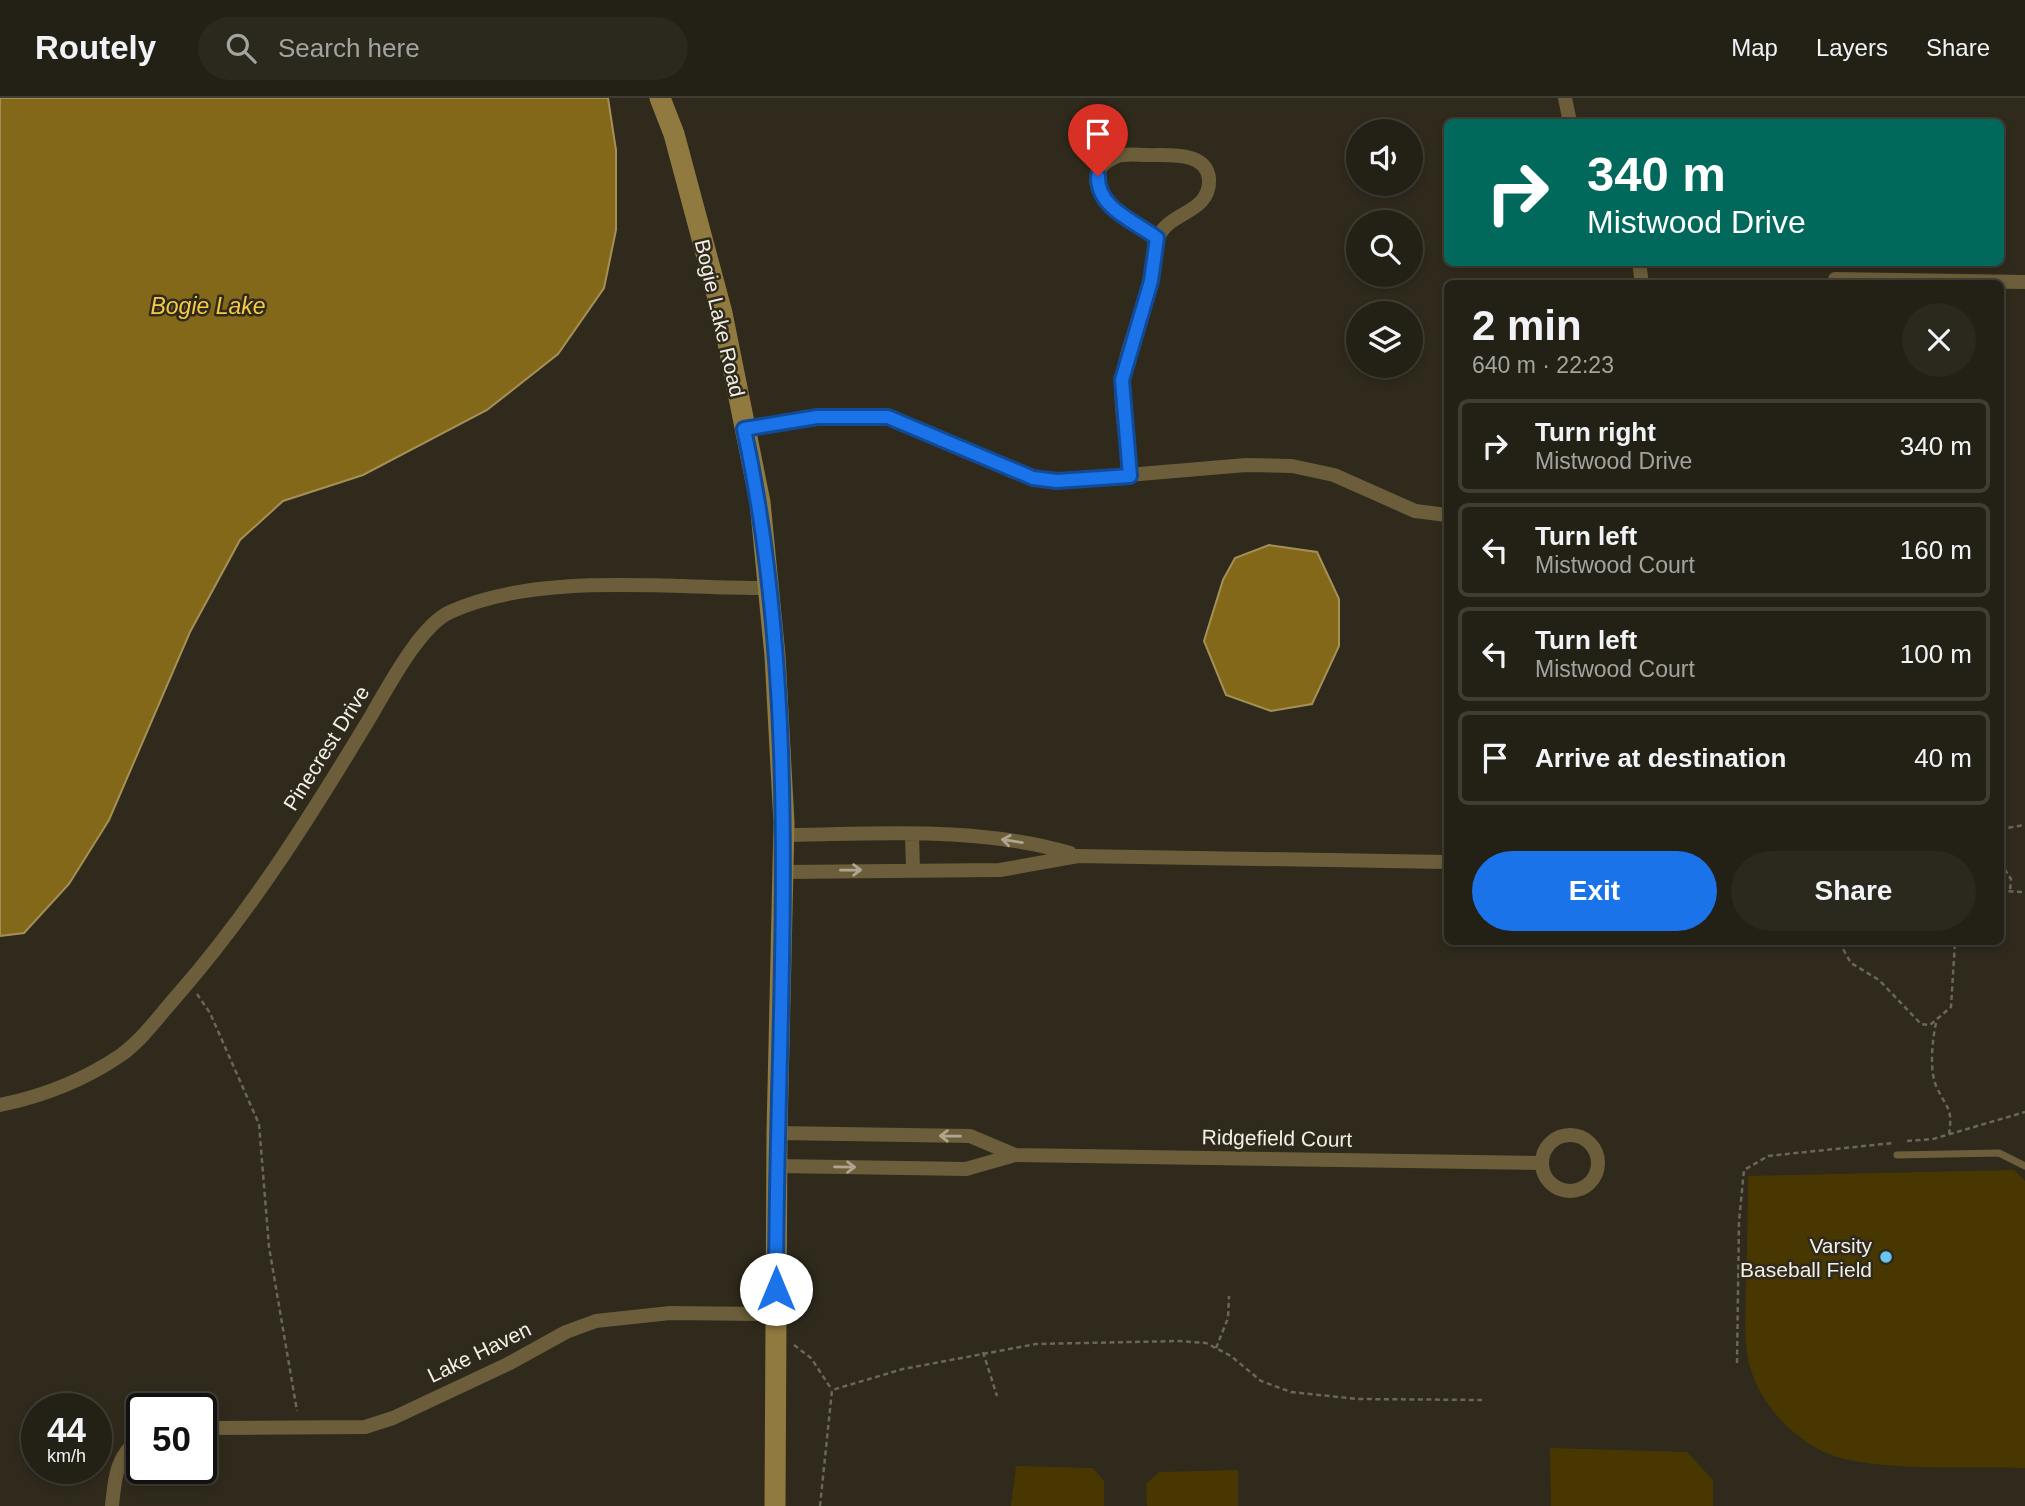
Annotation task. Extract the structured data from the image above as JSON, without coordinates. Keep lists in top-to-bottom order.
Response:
{
  "streets": {
    "main road": ["Bogie Lake Road"],
    "street": ["Pinecrest Drive", "Ridgefield Court", "Lake Haven"]
  },
  "crossings": [
    ["Bogie Lake Road", "Pinecrest Drive"],
    ["Bogie Lake Road", "Ridgefield Court"],
    ["Bogie Lake Road", "Lake Haven"]
  ],
  "water": ["Bogie Lake"],
  "places": ["Varsity Baseball Field"],
  "page": {
    "header": "Routely",
    "search": "Search here",
    "nav": ["Map", "Layers", "Share"],
    "turn": ["340 m", "Mistwood Drive"],
    "heading": ["2 min", "640 m · 22:23"],
    "list": [
      {
        "name": "Turn right",
        "note": "Mistwood Drive",
        "value": "340 m"
      },
      {
        "name": "Turn left",
        "note": "Mistwood Court",
        "value": "160 m"
      },
      {
        "name": "Turn left",
        "note": "Mistwood Court",
        "value": "100 m"
      },
      {
        "name": "Arrive at destination",
        "value": "40 m"
      }
    ],
    "buttons": ["Exit", "Share"],
    "speed": "44 km/h",
    "limit": "50"
  }
}
